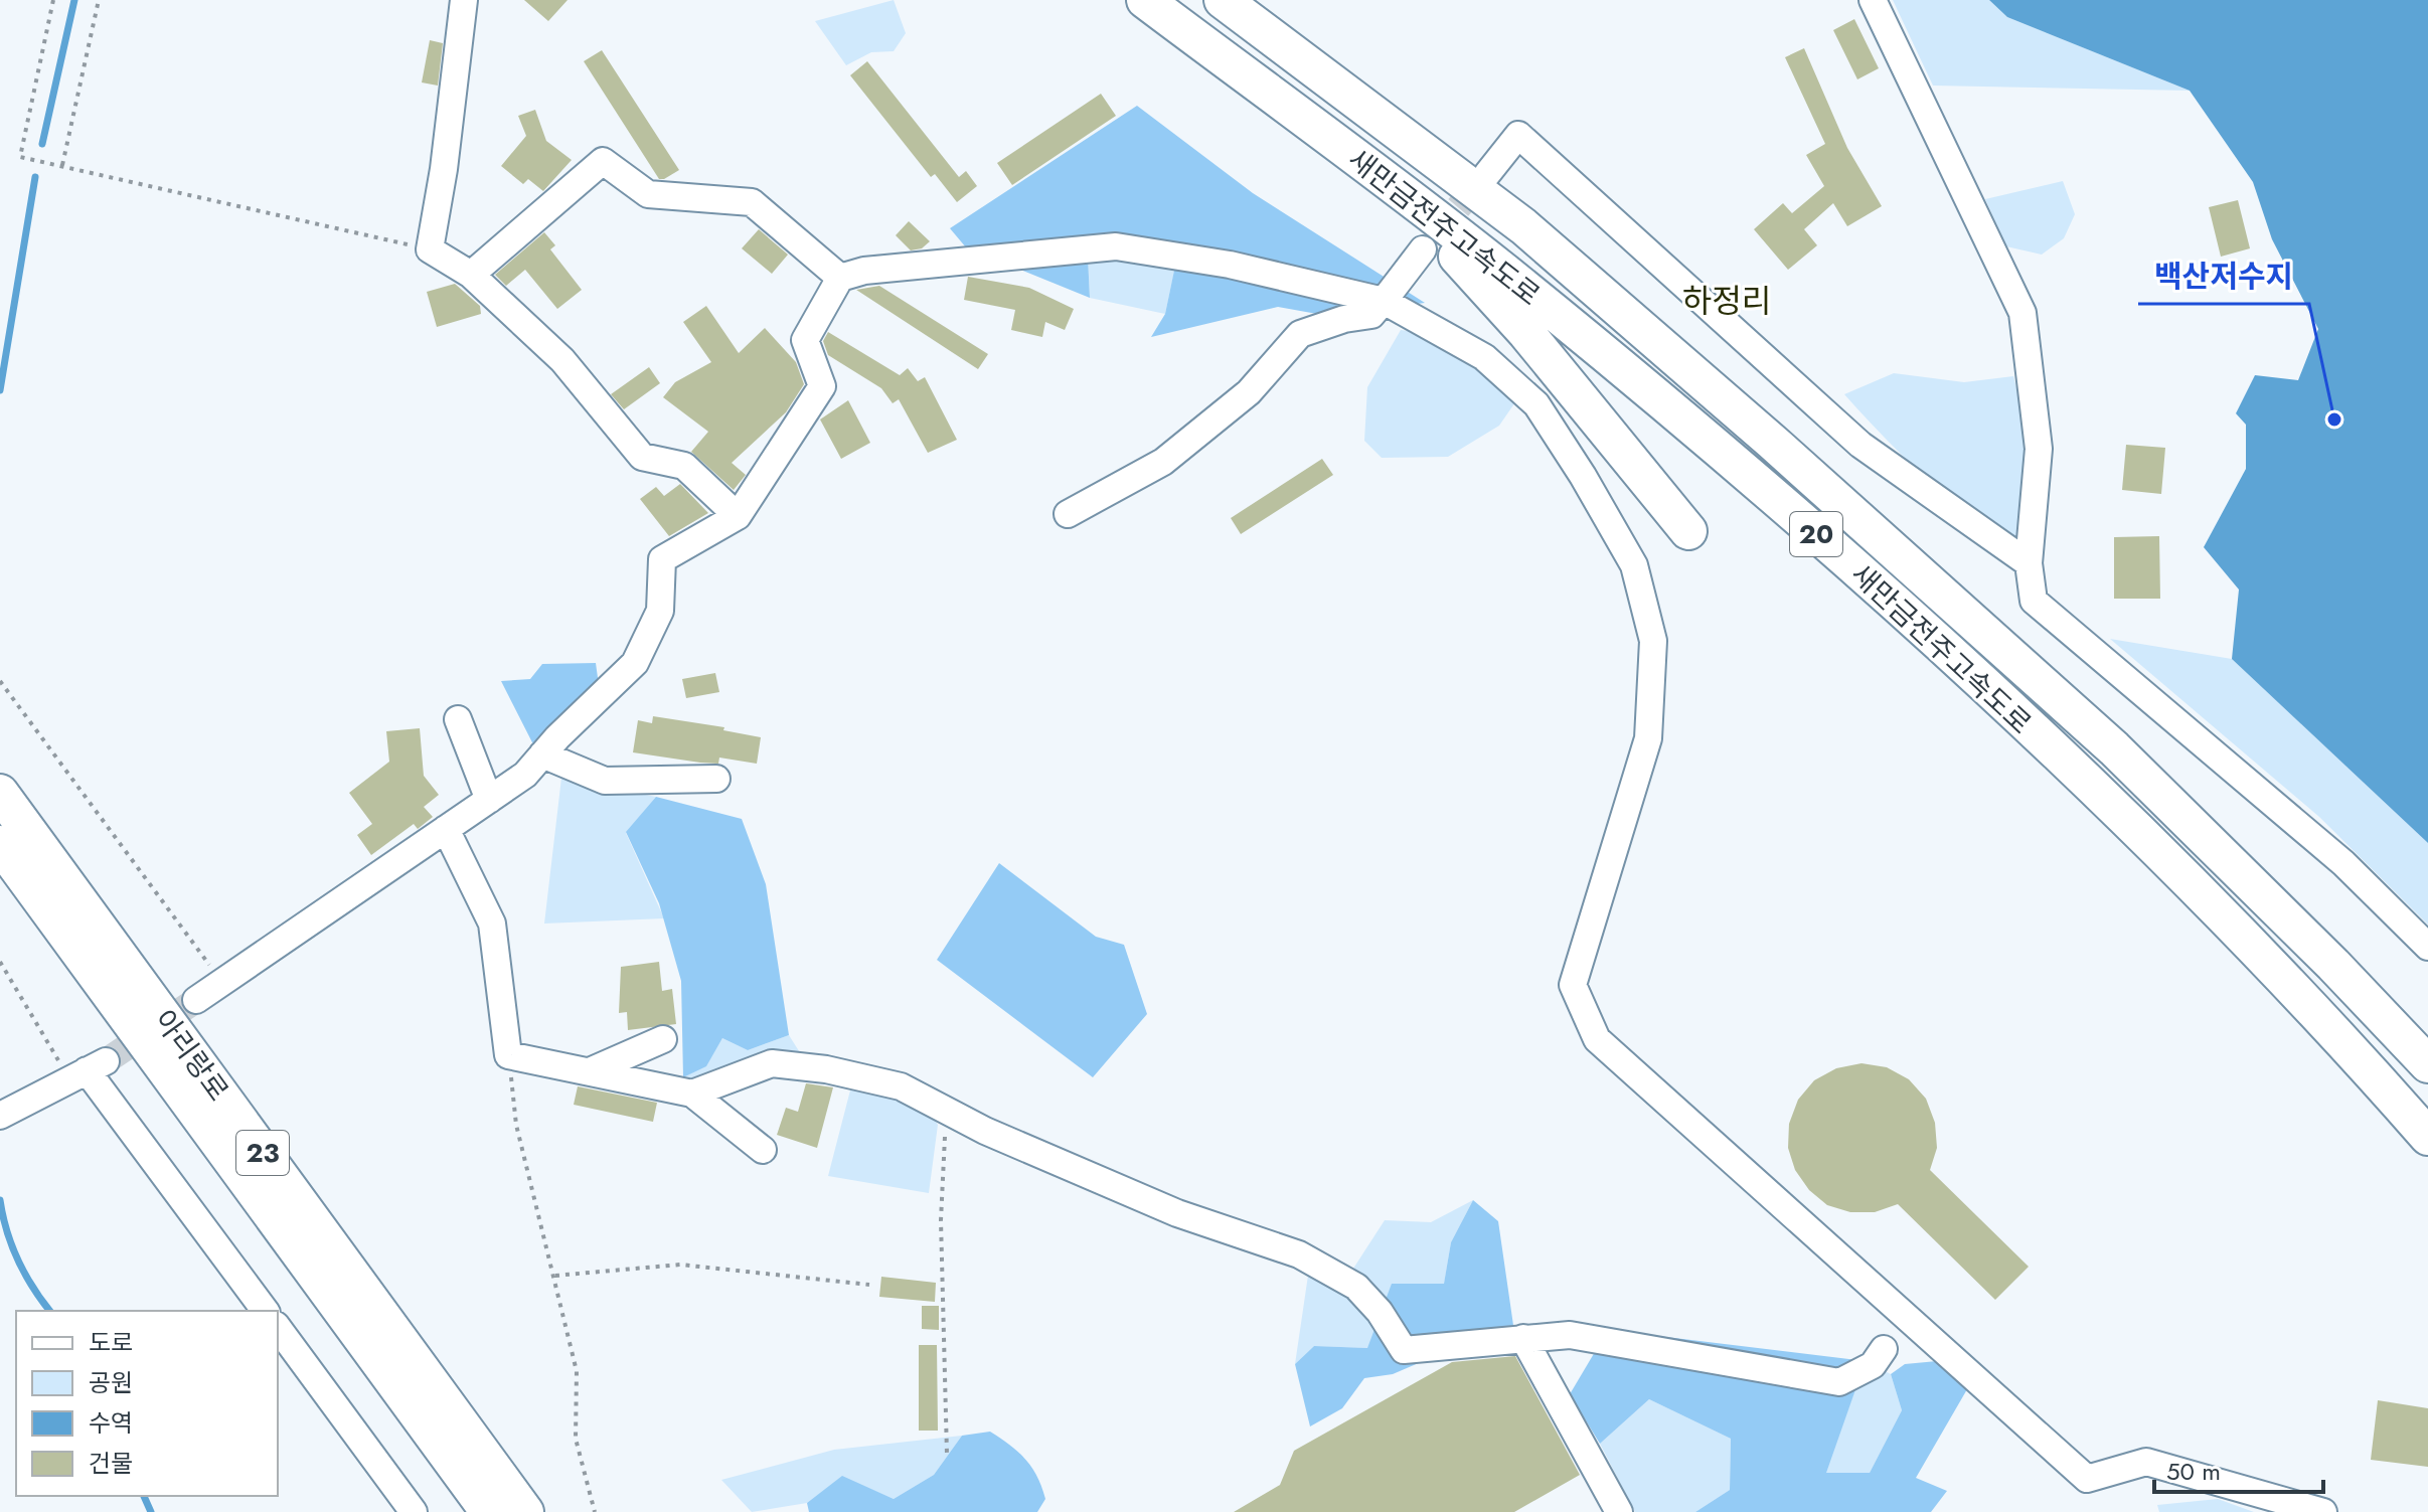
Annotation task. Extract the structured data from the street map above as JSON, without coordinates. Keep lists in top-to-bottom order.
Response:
{
  "streets": {
    "highway": [
      "새만금전주고속도로",
      "20",
      "아리랑로",
      "23"
    ]
  },
  "districts": ["하정리"],
  "places": ["백산저수지"],
  "legend": [
    "도로",
    "공원",
    "수역",
    "건물"
  ],
  "scale_bar": "50 m"
}
